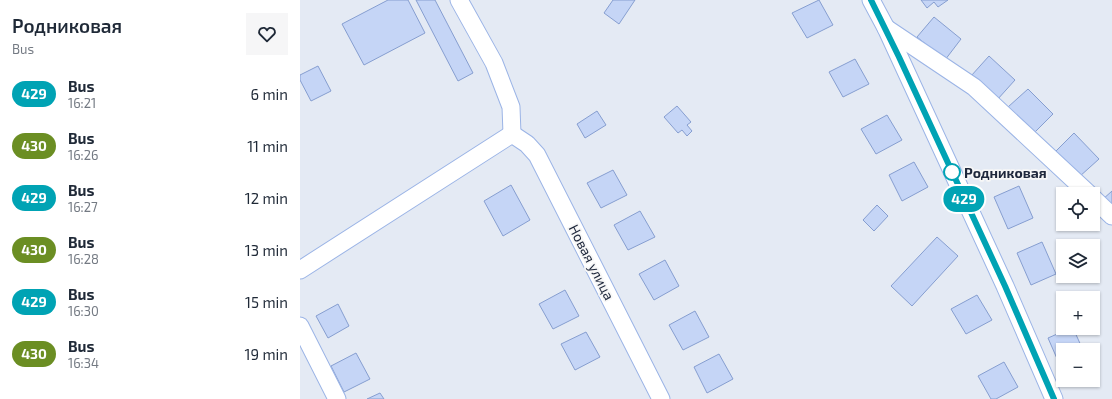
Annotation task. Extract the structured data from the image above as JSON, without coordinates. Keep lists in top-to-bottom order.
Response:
{
  "streets": {
    "street": ["Новая улица"]
  },
  "places": ["Родниковая"],
  "lines": ["bus line 429"],
  "page": {
    "heading": ["Родниковая", "Bus"],
    "on_map": "429",
    "list": [
      {
        "mark": "429",
        "name": "Bus",
        "note": "16:21",
        "value": "6 min"
      },
      {
        "mark": "430",
        "name": "Bus",
        "note": "16:26",
        "value": "11 min"
      },
      {
        "mark": "429",
        "name": "Bus",
        "note": "16:27",
        "value": "12 min"
      },
      {
        "mark": "430",
        "name": "Bus",
        "note": "16:28",
        "value": "13 min"
      },
      {
        "mark": "429",
        "name": "Bus",
        "note": "16:30",
        "value": "15 min"
      },
      {
        "mark": "430",
        "name": "Bus",
        "note": "16:34",
        "value": "19 min"
      }
    ],
    "map_buttons": ["+", "−"]
  }
}
